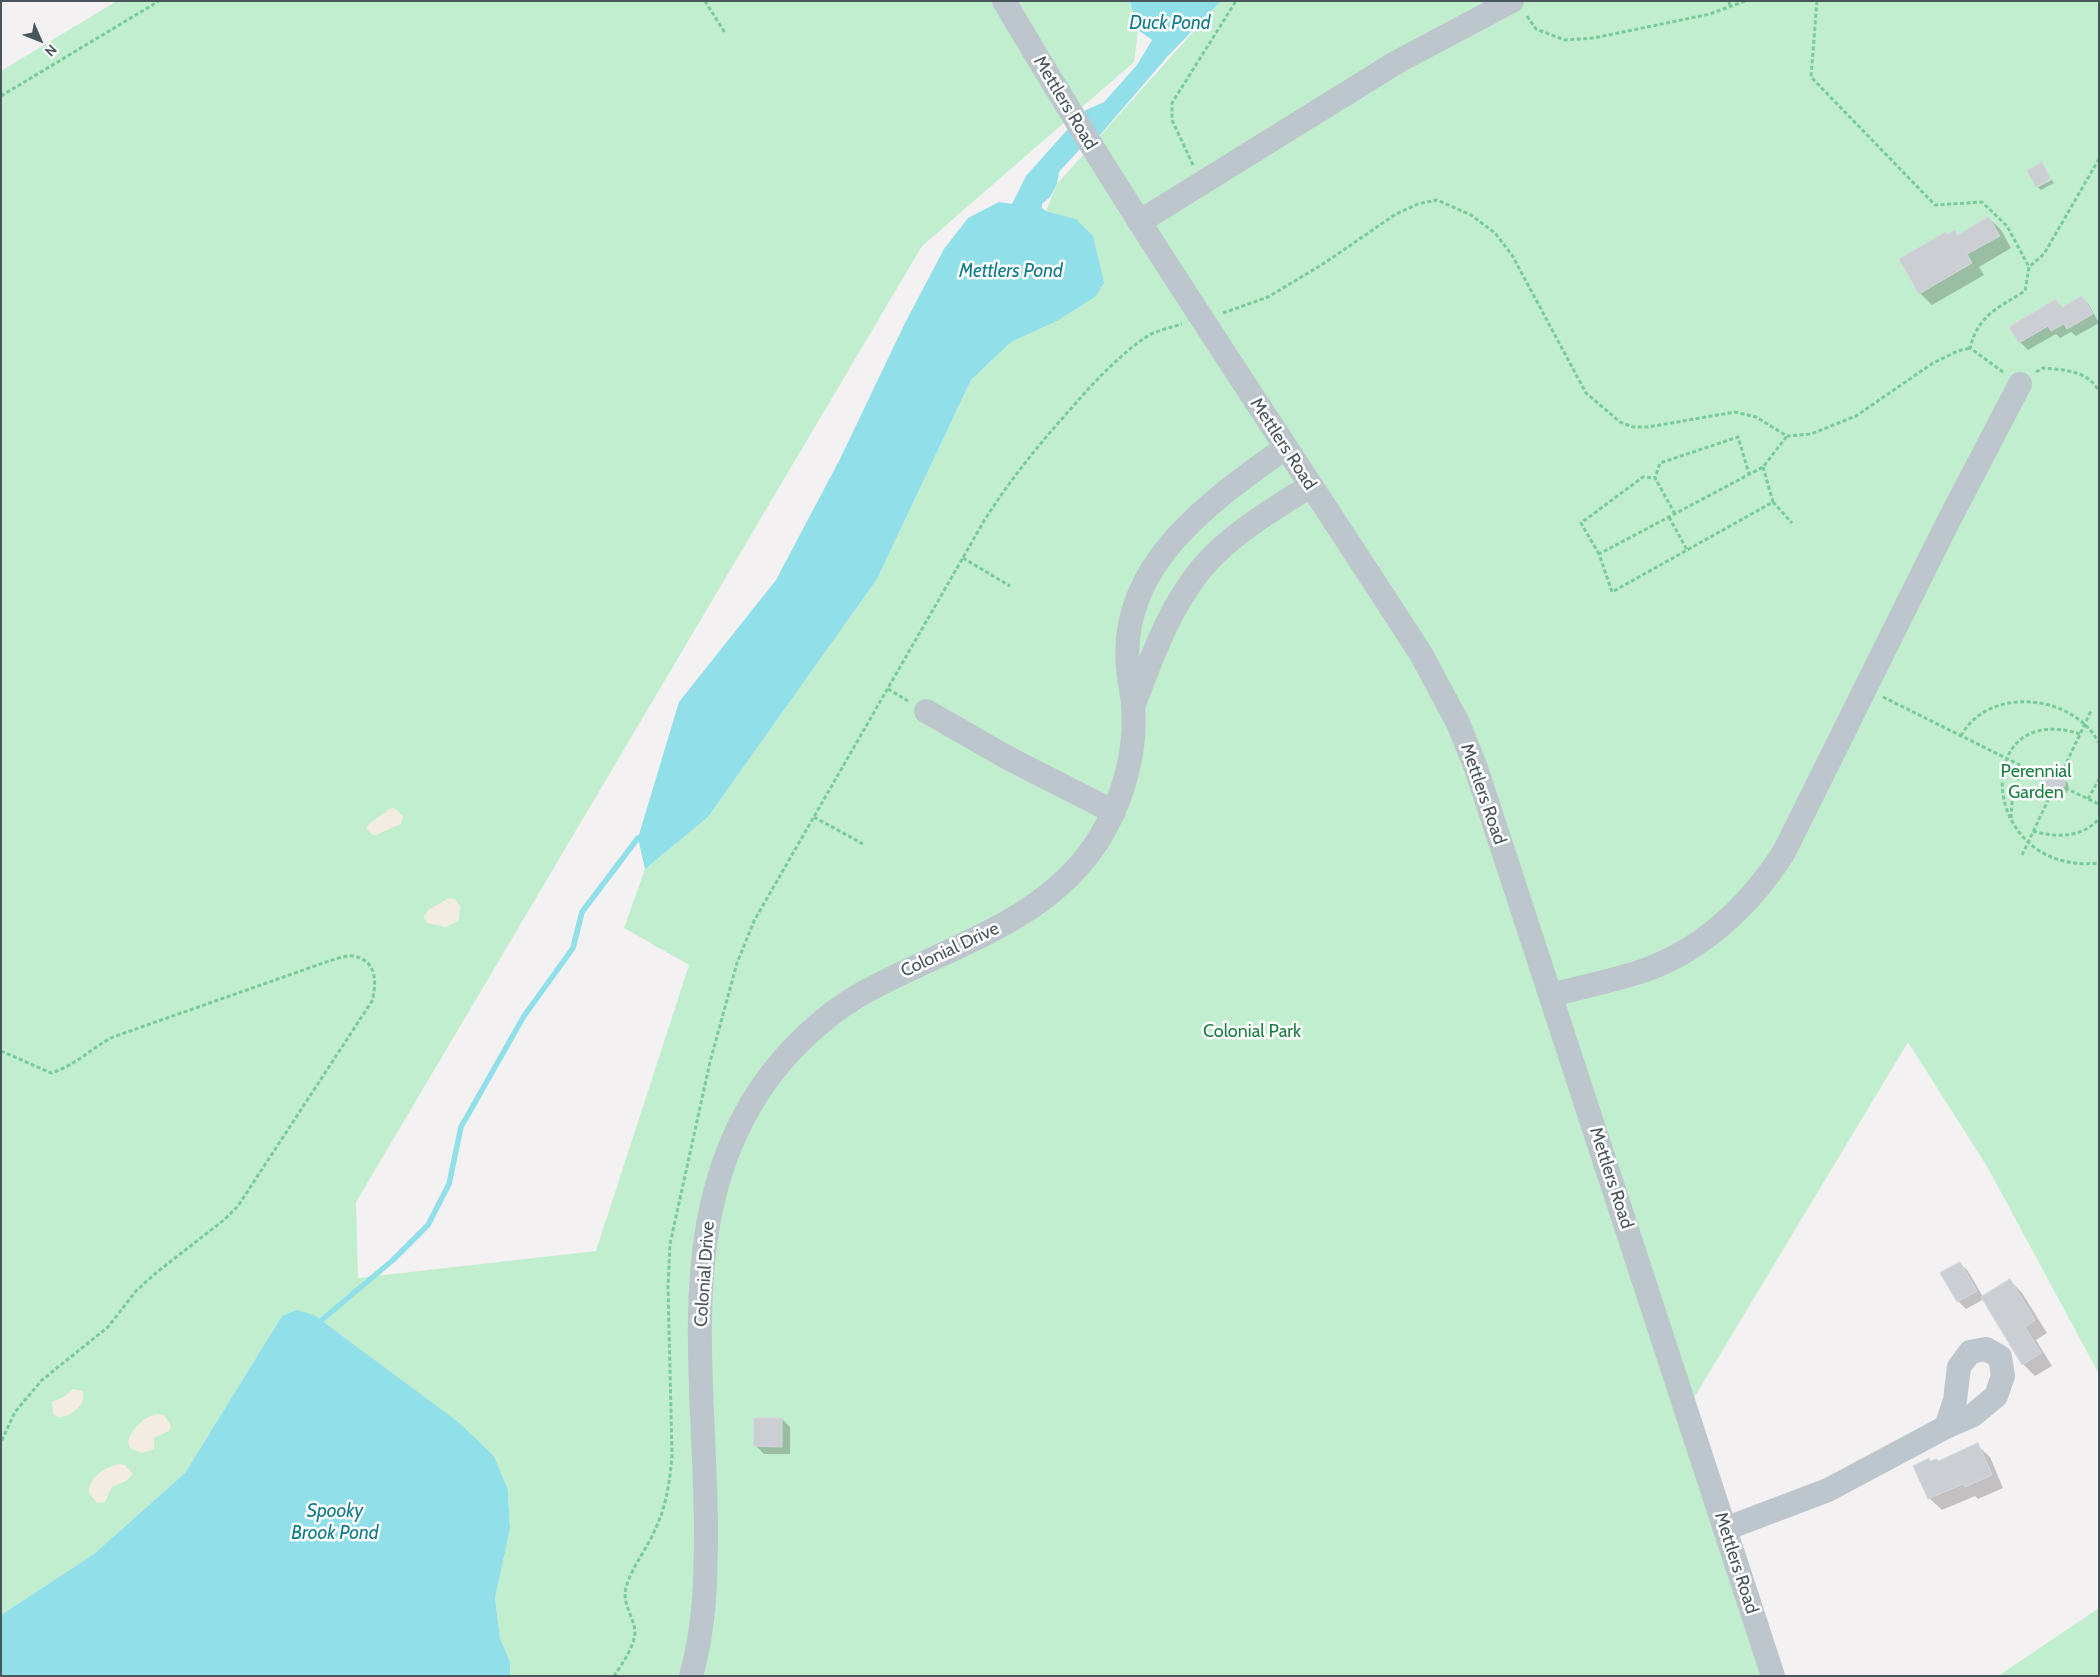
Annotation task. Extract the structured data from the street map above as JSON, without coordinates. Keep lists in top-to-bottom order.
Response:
{
  "streets": {
    "street": ["Mettlers Road", "Colonial Drive"]
  },
  "crossings": [
    ["Mettlers Road", "Colonial Drive"]
  ],
  "water": ["Duck Pond", "Mettlers Pond", "Spooky Brook Pond"],
  "parks": ["Perennial Garden", "Colonial Park"],
  "north": "bottom right"
}
